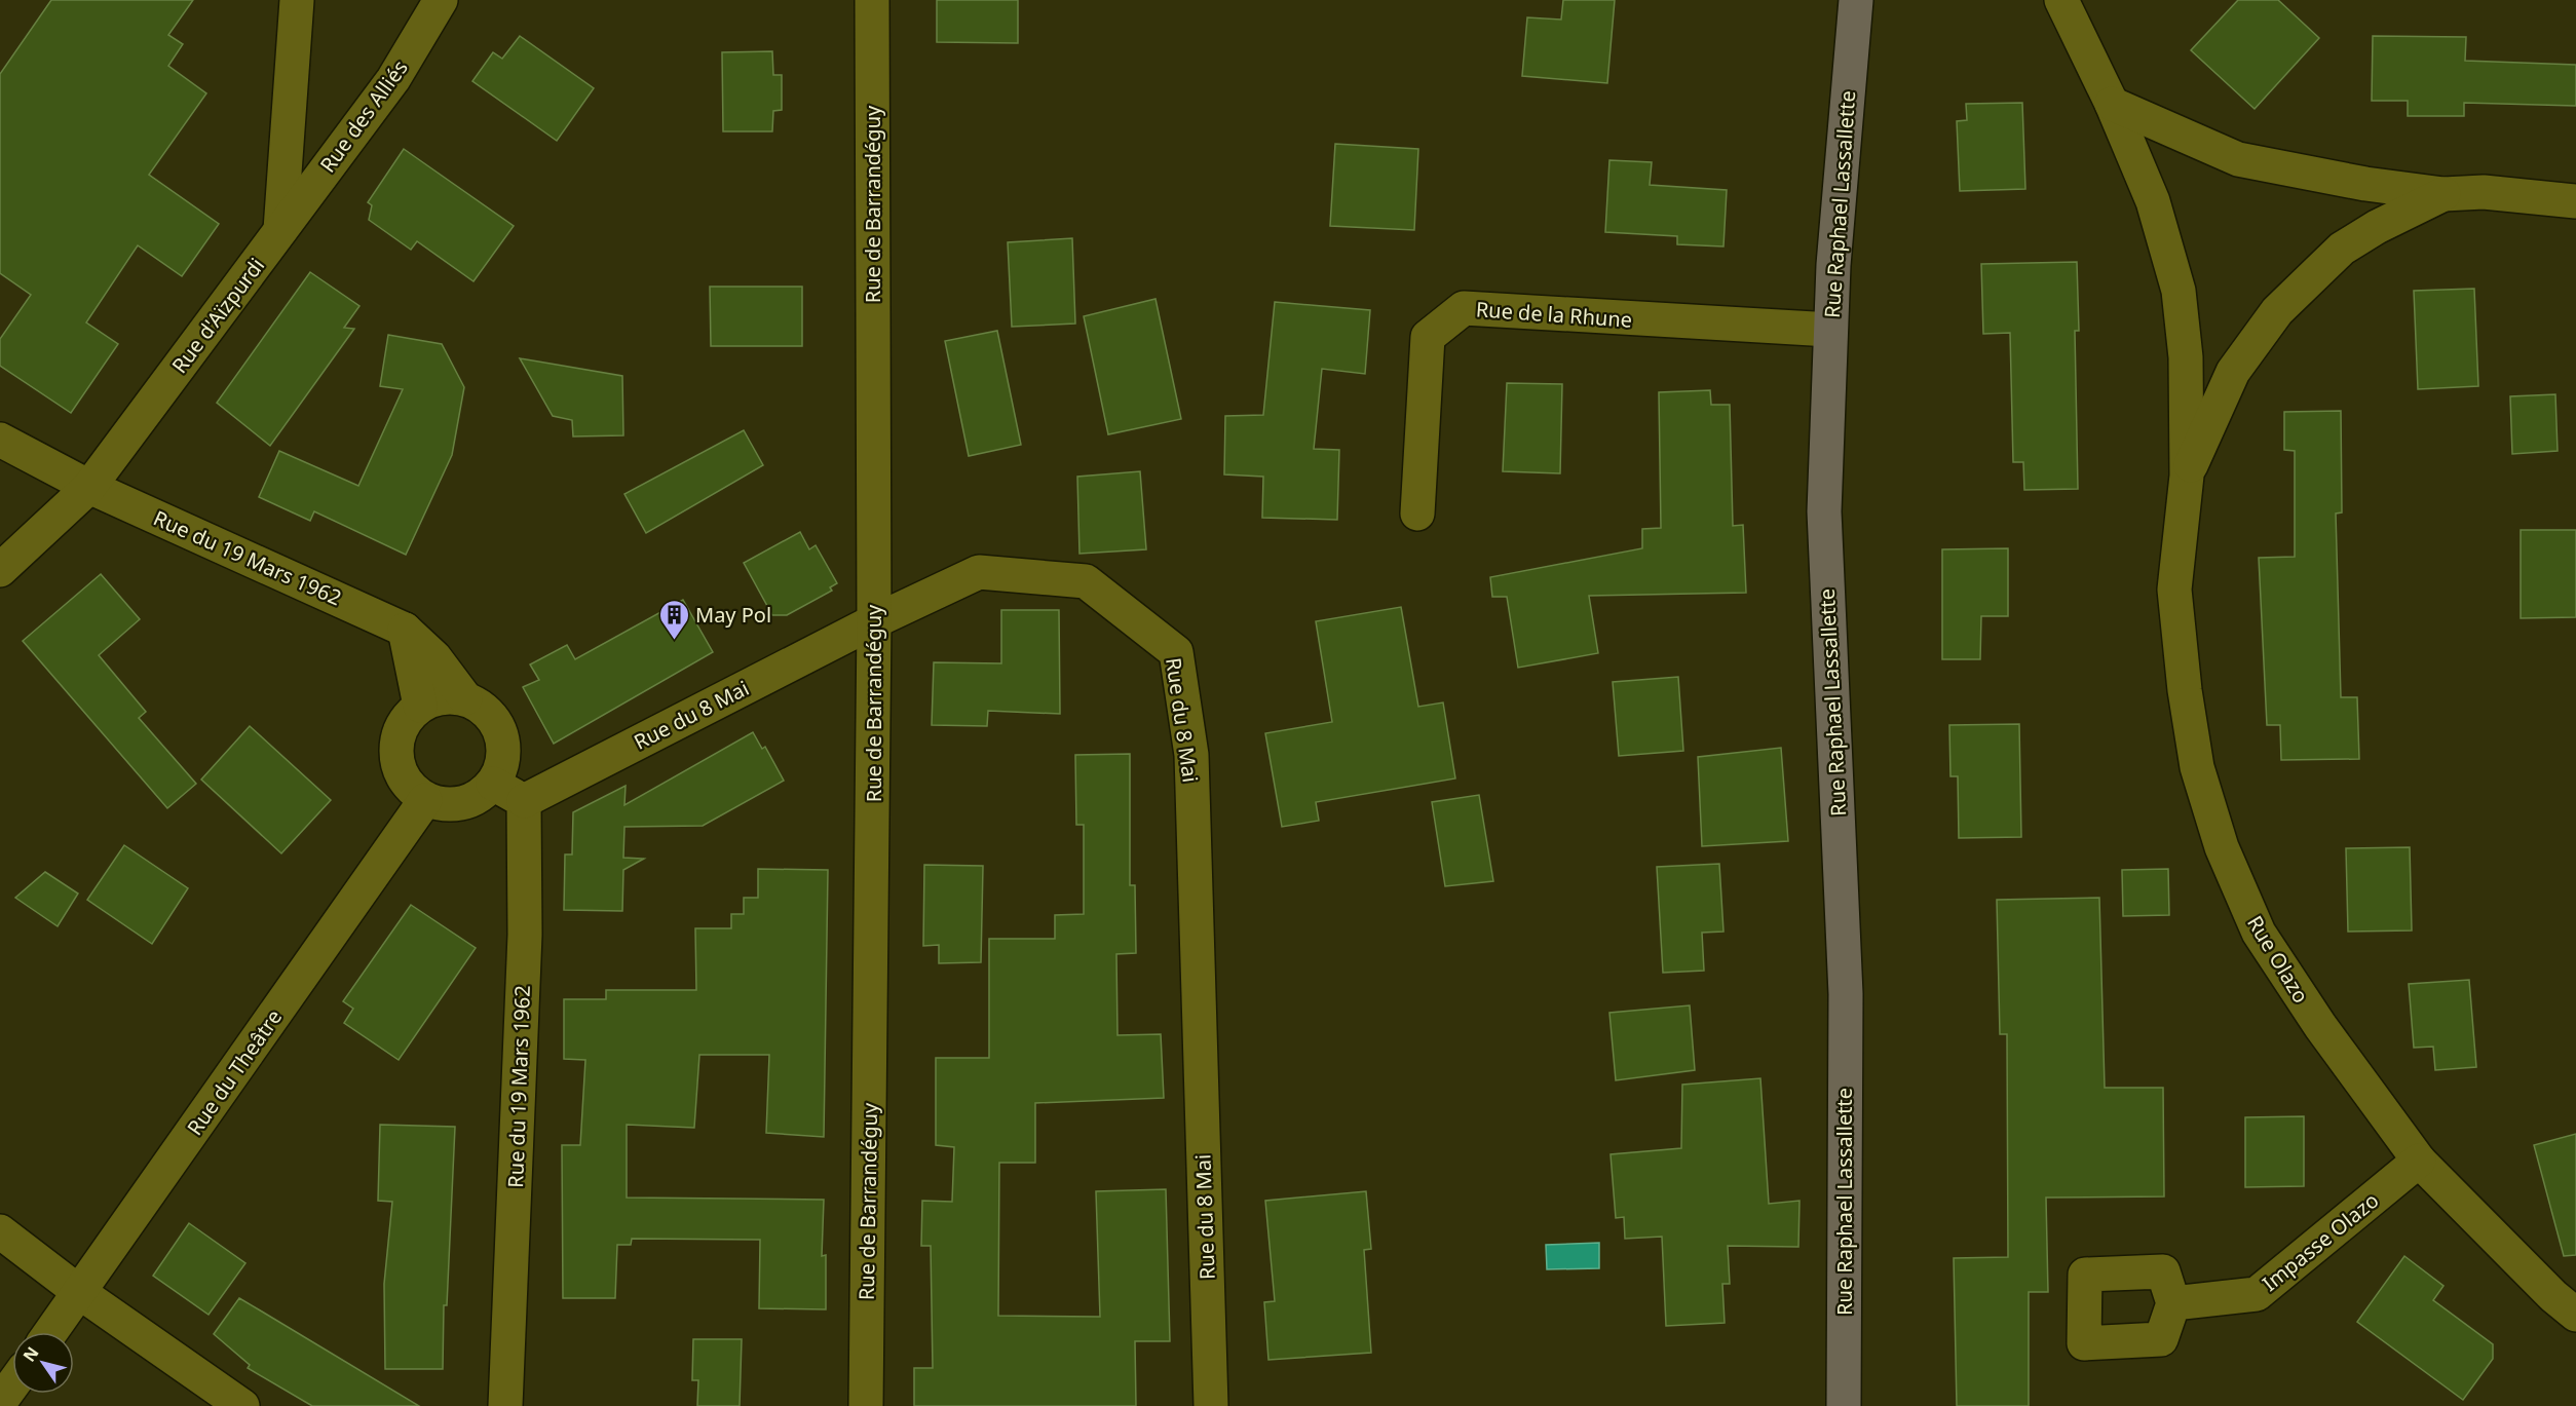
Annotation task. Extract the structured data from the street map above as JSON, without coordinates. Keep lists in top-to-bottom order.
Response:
{
  "streets": {
    "main road": ["Rue Raphael Lassallette"],
    "street": [
      "Rue des Alliés",
      "Rue de Barrandéguy",
      "Rue de la Rhune",
      "Rue d'Aïzpurdi",
      "Rue du 19 Mars 1962",
      "Rue du 8 Mai",
      "Rue Olazo",
      "Rue du Theâtre",
      "Impasse Olazo"
    ]
  },
  "crossings": [
    ["Rue des Alliés", "Rue d'Aïzpurdi"],
    ["Rue de Barrandéguy", "Rue du 8 Mai"],
    ["Rue Raphael Lassallette", "Rue de la Rhune"],
    ["Rue d'Aïzpurdi", "Rue du 19 Mars 1962"],
    ["Rue du 19 Mars 1962", "Rue du 8 Mai"],
    ["Rue du 19 Mars 1962", "Rue du Theâtre"],
    ["Rue Olazo", "Impasse Olazo"]
  ],
  "places": {
    "building": ["May Pol"]
  },
  "north": "top left"
}
